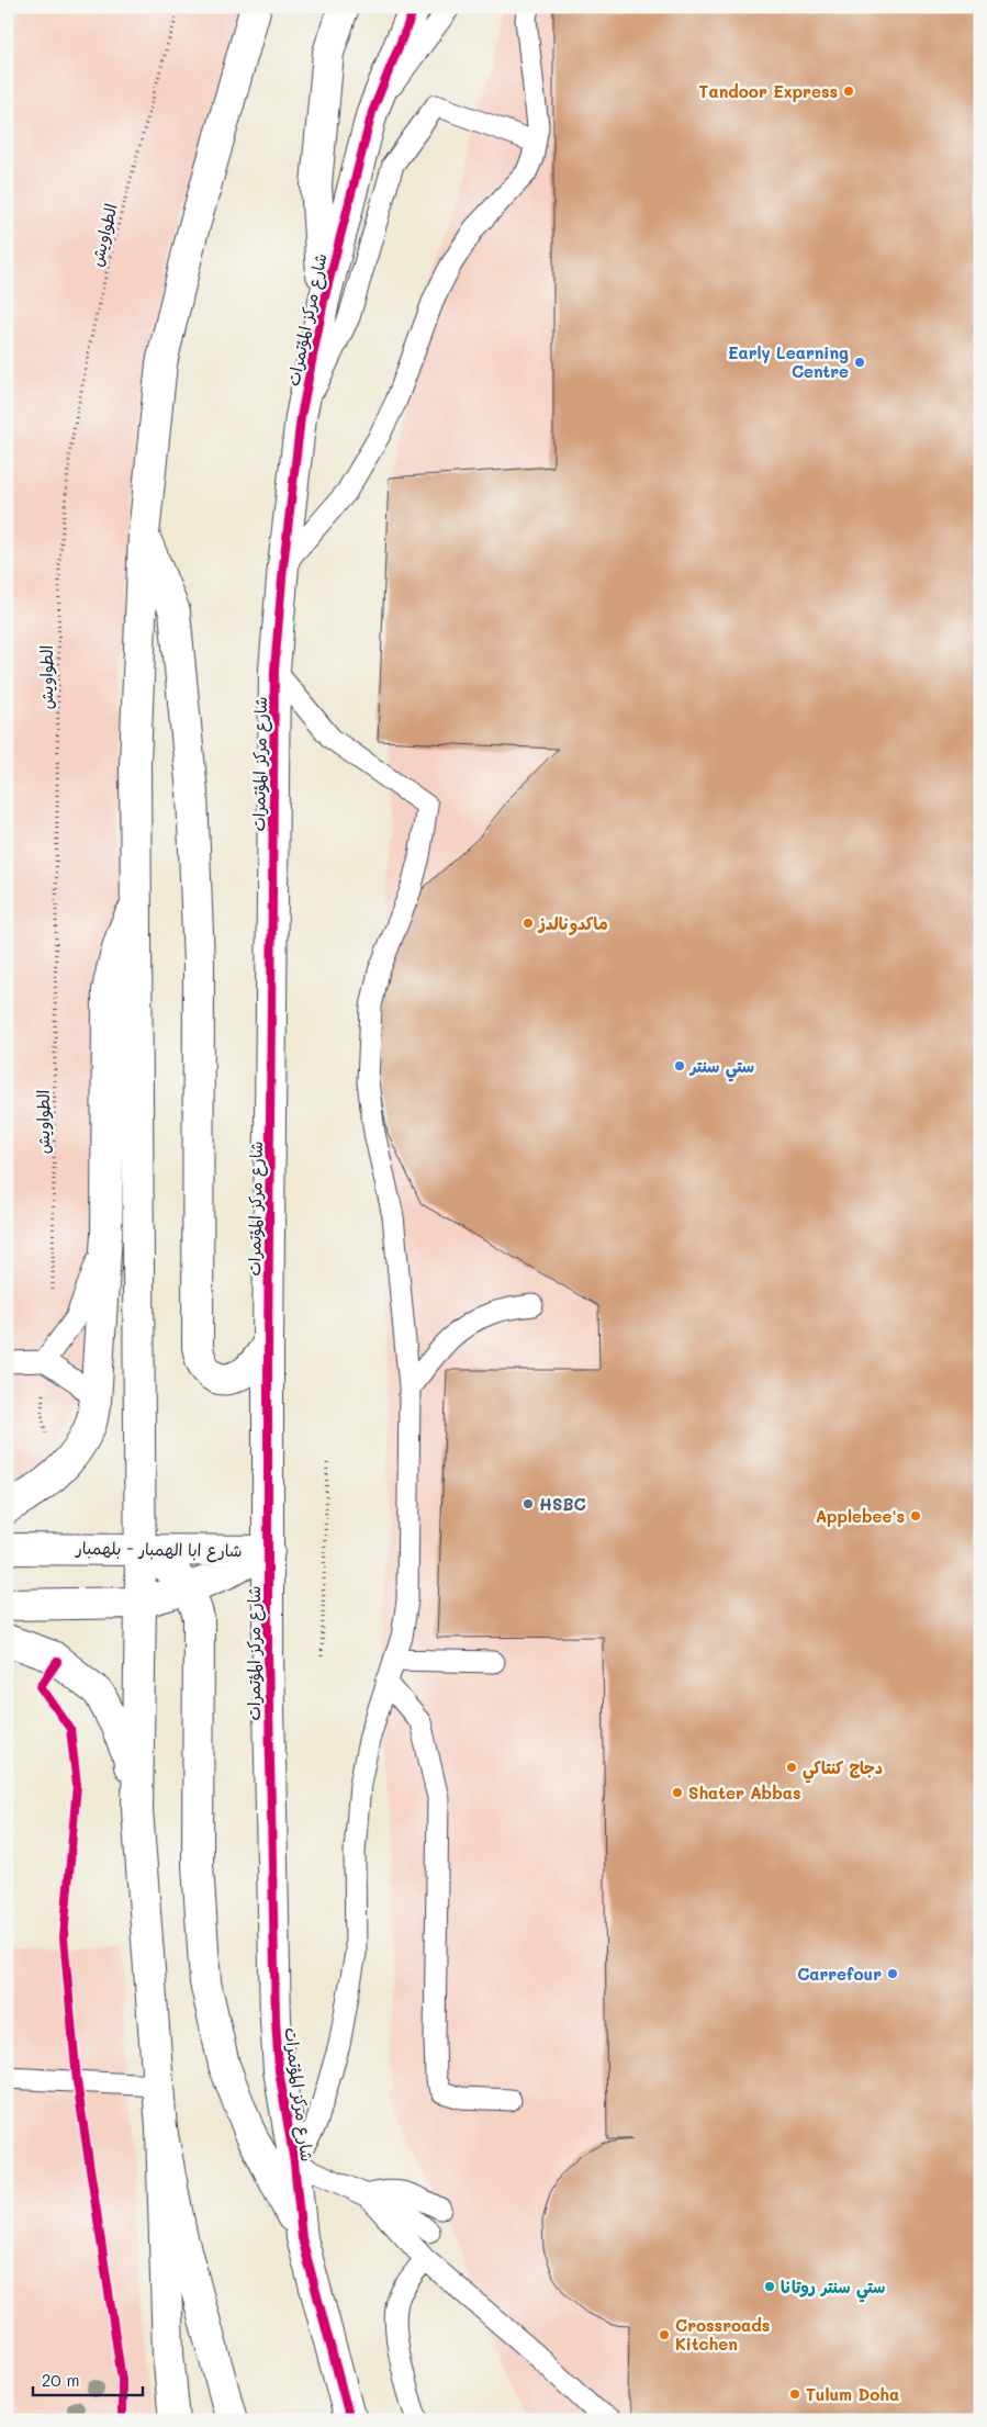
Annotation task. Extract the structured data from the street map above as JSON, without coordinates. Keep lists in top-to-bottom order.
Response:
{
  "streets": {
    "street": ["شارع مركز المؤتمرات", "شارع ابا الهمبار - بلهمبار"],
    "path": ["الطواويش"]
  },
  "crossings": [
    ["شارع مركز المؤتمرات", "شارع ابا الهمبار - بلهمبار"]
  ],
  "places": [
    "Tandoor Express",
    "Early Learning Centre",
    "ماكدونالدز",
    "ستي سنتر",
    "HSBC",
    "Applebee's",
    "دجاج كنتاكي",
    "Shater Abbas",
    "Carrefour",
    "ستي سنتر روتانا",
    "Crossroads Kitchen",
    "Tulum Doha"
  ],
  "scale_bar": "20 m"
}
